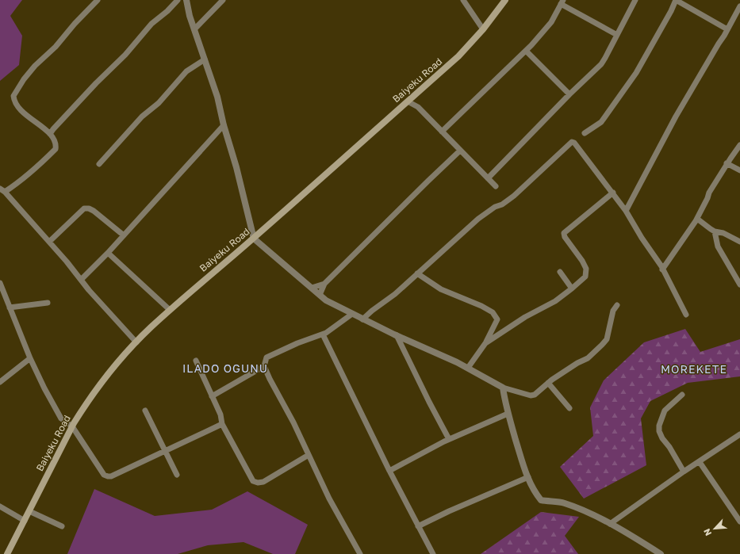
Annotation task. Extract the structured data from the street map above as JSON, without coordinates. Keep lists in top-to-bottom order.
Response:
{
  "streets": {
    "main road": ["Baiyeku Road"]
  },
  "districts": ["ILADO OGUNU", "MOREKETE"],
  "north": "bottom left"
}
